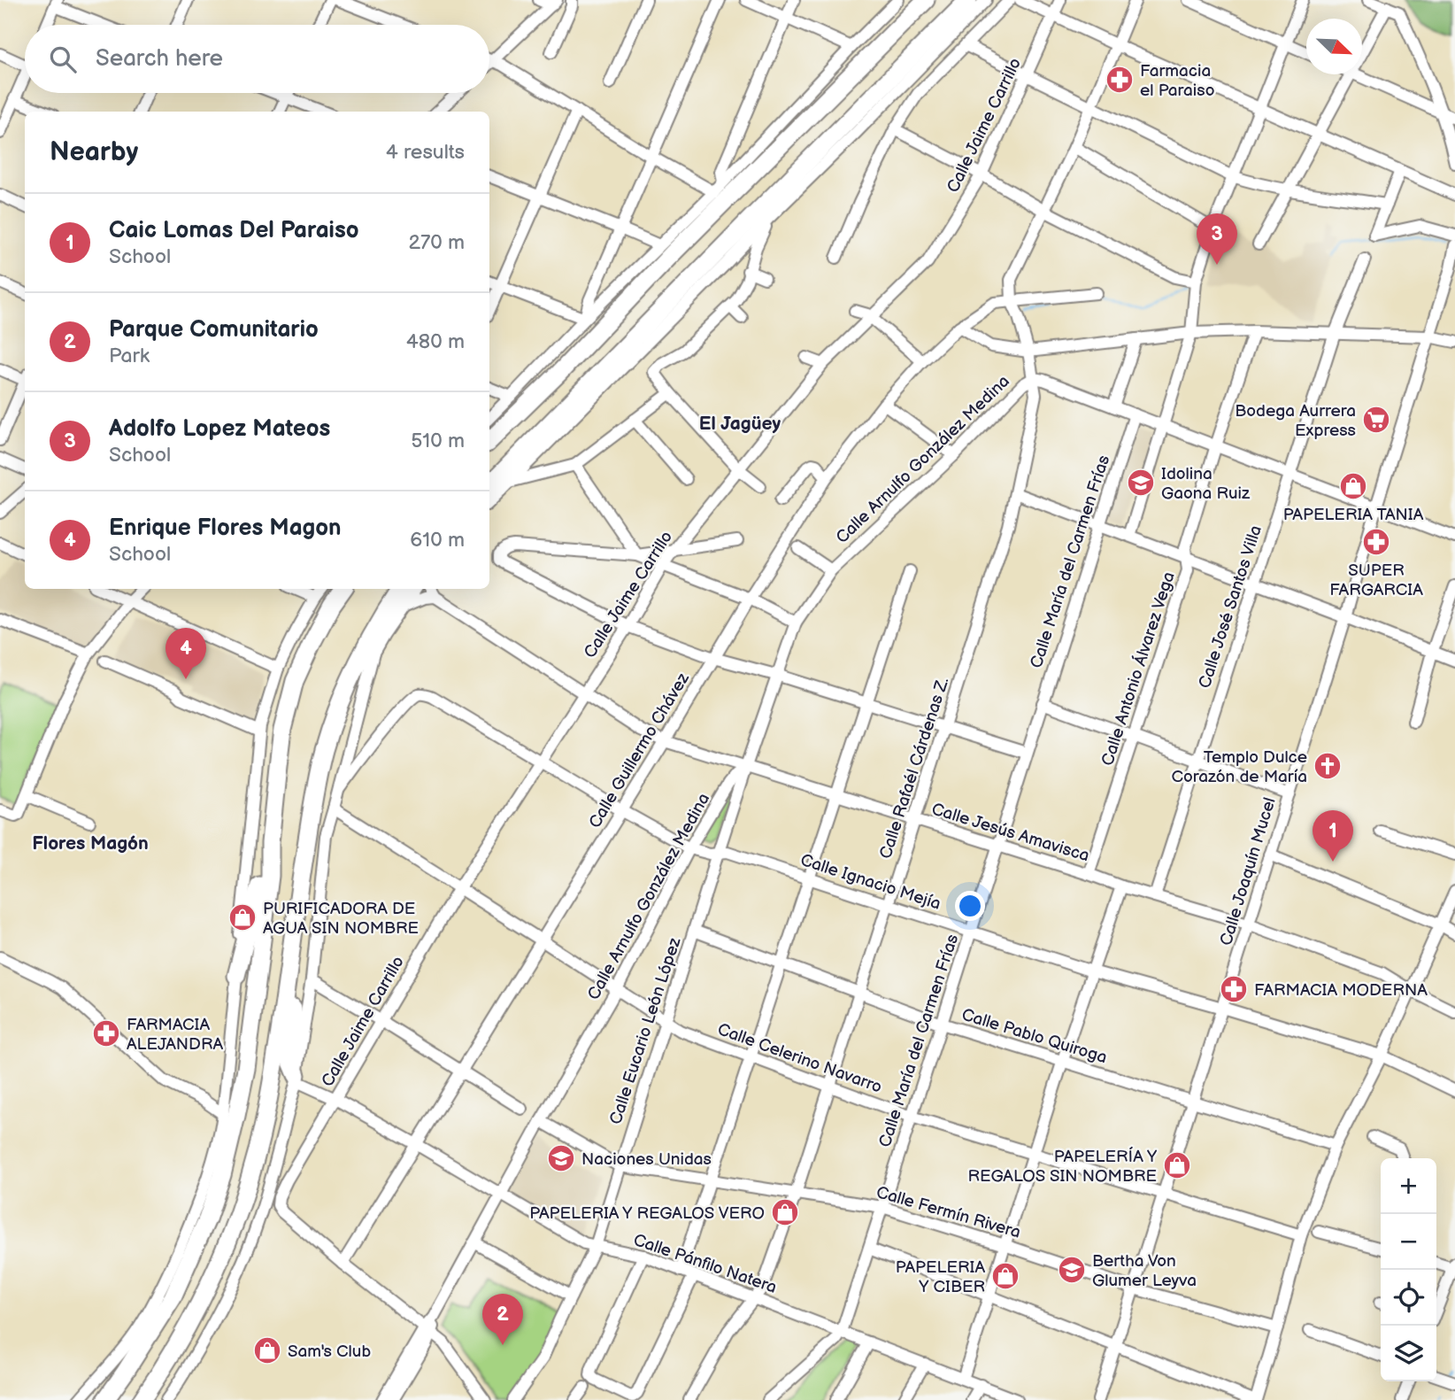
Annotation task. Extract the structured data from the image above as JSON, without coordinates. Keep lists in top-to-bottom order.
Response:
{
  "streets": {
    "street": [
      "Calle Jaime Carrillo",
      "Calle Arnulfo González Medina",
      "Calle María del Carmen Frías",
      "Calle José Santos Villa",
      "Calle Antonio Álvarez Vega",
      "Calle Guillermo Chávez",
      "Calle Rafaél Cárdenas Z.",
      "Calle Jesús Amavisca",
      "Calle Joaquín Mucel",
      "Calle Ignacio Mejía",
      "Calle Eucario León López",
      "Calle Pablo Quiroga",
      "Calle Celerino Navarro",
      "Calle Fermín Rivera",
      "Calle Pánfilo Natera"
    ]
  },
  "crossings": [
    ["Calle Jaime Carrillo", "Calle Guillermo Chávez"],
    ["Calle Jaime Carrillo", "Calle Jesús Amavisca"],
    ["Calle Jaime Carrillo", "Calle Ignacio Mejía"],
    ["Calle Jaime Carrillo", "Calle Celerino Navarro"],
    ["Calle Jaime Carrillo", "Calle Pánfilo Natera"],
    ["Calle Arnulfo González Medina", "Calle Rafaél Cárdenas Z."],
    ["Calle Arnulfo González Medina", "Calle Jesús Amavisca"],
    ["Calle Arnulfo González Medina", "Calle Ignacio Mejía"],
    ["Calle Arnulfo González Medina", "Calle Eucario León López"],
    ["Calle Arnulfo González Medina", "Calle Celerino Navarro"],
    ["Calle Arnulfo González Medina", "Calle Fermín Rivera"],
    ["Calle Arnulfo González Medina", "Calle Pánfilo Natera"],
    ["Calle María del Carmen Frías", "Calle Jesús Amavisca"],
    ["Calle María del Carmen Frías", "Calle Ignacio Mejía"],
    ["Calle María del Carmen Frías", "Calle Pablo Quiroga"],
    ["Calle María del Carmen Frías", "Calle Celerino Navarro"],
    ["Calle María del Carmen Frías", "Calle Fermín Rivera"],
    ["Calle María del Carmen Frías", "Calle Pánfilo Natera"],
    ["Calle José Santos Villa", "Calle Jesús Amavisca"],
    ["Calle Antonio Álvarez Vega", "Calle Jesús Amavisca"],
    ["Calle Guillermo Chávez", "Calle Rafaél Cárdenas Z."],
    ["Calle Guillermo Chávez", "Calle Jesús Amavisca"],
    ["Calle Guillermo Chávez", "Calle Ignacio Mejía"],
    ["Calle Guillermo Chávez", "Calle Celerino Navarro"],
    ["Calle Guillermo Chávez", "Calle Pánfilo Natera"],
    ["Calle Rafaél Cárdenas Z.", "Calle Jesús Amavisca"],
    ["Calle Rafaél Cárdenas Z.", "Calle Ignacio Mejía"],
    ["Calle Rafaél Cárdenas Z.", "Calle Pablo Quiroga"],
    ["Calle Rafaél Cárdenas Z.", "Calle Celerino Navarro"],
    ["Calle Rafaél Cárdenas Z.", "Calle Fermín Rivera"],
    ["Calle Rafaél Cárdenas Z.", "Calle Pánfilo Natera"],
    ["Calle Jesús Amavisca", "Calle Joaquín Mucel"],
    ["Calle Jesús Amavisca", "Calle Eucario León López"],
    ["Calle Joaquín Mucel", "Calle Ignacio Mejía"],
    ["Calle Joaquín Mucel", "Calle Pablo Quiroga"],
    ["Calle Joaquín Mucel", "Calle Celerino Navarro"],
    ["Calle Joaquín Mucel", "Calle Fermín Rivera"],
    ["Calle Ignacio Mejía", "Calle Eucario León López"],
    ["Calle Eucario León López", "Calle Pablo Quiroga"],
    ["Calle Eucario León López", "Calle Celerino Navarro"],
    ["Calle Eucario León López", "Calle Fermín Rivera"],
    ["Calle Eucario León López", "Calle Pánfilo Natera"]
  ],
  "districts": ["El Jagüey", "Flores Magón"],
  "places": {
    "pharmacy": [
      "Farmacia el Paraiso",
      "SUPER FARGARCIA",
      "FARMACIA MODERNA",
      "FARMACIA ALEJANDRA"
    ],
    "supermarket": ["Bodega Aurrera Express"],
    "school or university": ["Idolina Gaona Ruiz", "Naciones Unidas", "Bertha Von Glumer Leyva"],
    "shop": [
      "PAPELERIA TANIA",
      "PURIFICADORA DE AGUA SIN NOMBRE",
      "PAPELERÍA Y REGALOS SIN NOMBRE",
      "PAPELERIA Y REGALOS VERO",
      "PAPELERIA Y CIBER",
      "Sam's Club"
    ],
    "church": ["Templo Dulce Corazón de María"]
  },
  "north": "bottom right",
  "page": {
    "search": "Search here",
    "heading": ["Nearby", "4 results"],
    "list": [
      {
        "mark": "1",
        "name": "Caic Lomas Del Paraiso",
        "note": "School",
        "value": "270 m"
      },
      {
        "mark": "2",
        "name": "Parque Comunitario",
        "note": "Park",
        "value": "480 m"
      },
      {
        "mark": "3",
        "name": "Adolfo Lopez Mateos",
        "note": "School",
        "value": "510 m"
      },
      {
        "mark": "4",
        "name": "Enrique Flores Magon",
        "note": "School",
        "value": "610 m"
      }
    ],
    "pins": [
      "3",
      "4",
      "1",
      "2"
    ],
    "map_buttons": ["+", "−"]
  }
}
